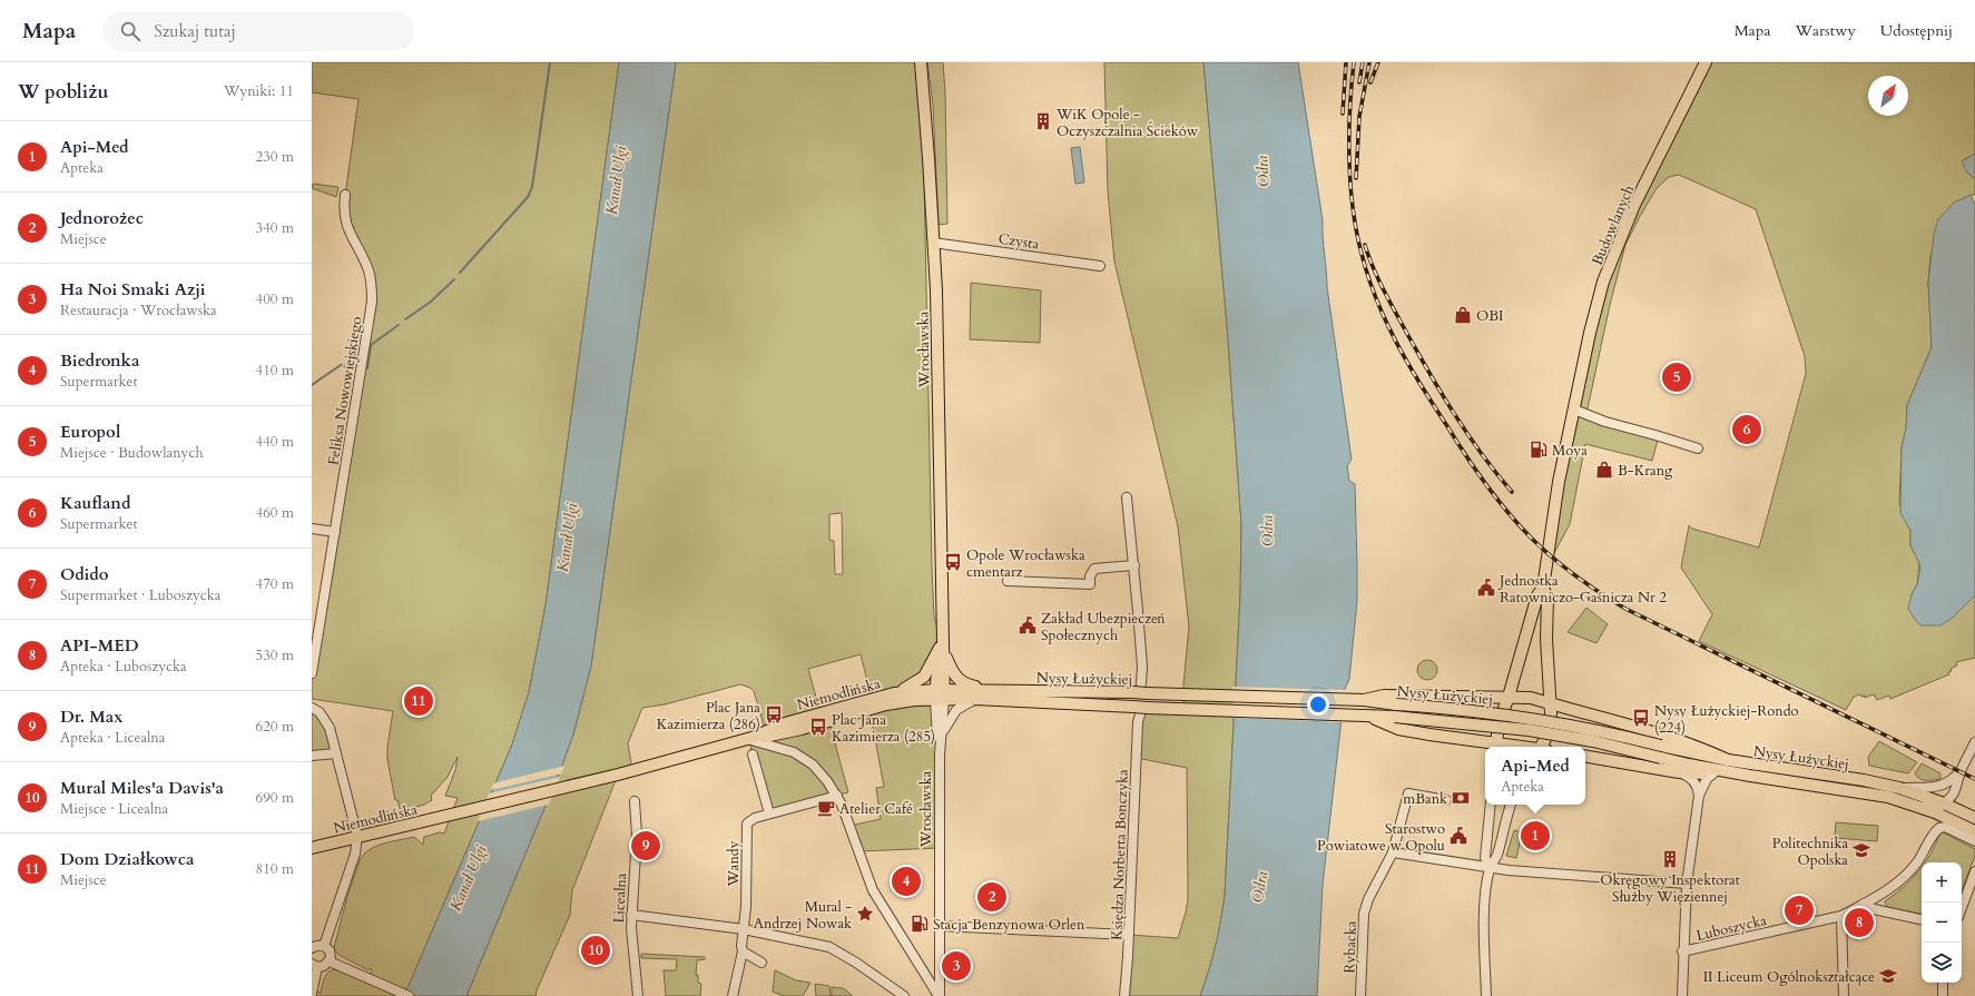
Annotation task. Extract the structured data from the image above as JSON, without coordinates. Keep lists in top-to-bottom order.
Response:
{
  "streets": {
    "main road": [
      "Budowlanych",
      "Wrocławska",
      "Nysy Łużyckiej",
      "Niemodlińska"
    ],
    "street": [
      "Czysta",
      "Feliksa Nowowiejskiego",
      "Księdza Norberta Bonczyka",
      "Wandy",
      "Licealna",
      "Luboszycka",
      "Rybacka"
    ]
  },
  "crossings": [
    ["Czysta", "Wrocławska"],
    ["Wrocławska", "Nysy Łużyckiej"],
    ["Wrocławska", "Niemodlińska"],
    ["Nysy Łużyckiej", "Niemodlińska"],
    ["Nysy Łużyckiej", "Księdza Norberta Bonczyka"]
  ],
  "water": ["Odra", "Kanał Ulgi"],
  "places": {
    "building": ["WiK Opole - Oczyszczalnia Ścieków", "Okręgowy Inspektorat Służby Więziennej"],
    "shop": ["OBI", "B-Krang"],
    "fuel station": ["Moya", "Stacja Benzynowa Orlen"],
    "bus stop": [
      "Opole Wrocławska cmentarz",
      "Plac Jana Kazimierza (286)",
      "Nysy Łużyckiej-Rondo (224)",
      "Plac Jana Kazimierza (285)"
    ],
    "public building": ["Jednostka Ratowniczo-Gaśnicza Nr 2", "Zakład Ubezpieczeń Społecznych", "Starostwo Powiatowe w Opolu"],
    "bank": ["mBank"],
    "cafe": ["Atelier Café"],
    "school or university": ["Politechnika Opolska", "II Liceum Ogólnokształcące"],
    "place": ["Mural - Andrzej Nowak"]
  },
  "north": "top right",
  "page": {
    "header": "Mapa",
    "search": "Szukaj tutaj",
    "nav": ["Mapa", "Warstwy", "Udostępnij"],
    "heading": ["W pobliżu", "Wyniki: 11"],
    "list": [
      {
        "mark": "1",
        "name": "Api-Med",
        "note": "Apteka",
        "value": "230 m"
      },
      {
        "mark": "2",
        "name": "Jednorożec",
        "note": "Miejsce",
        "value": "340 m"
      },
      {
        "mark": "3",
        "name": "Ha Noi Smaki Azji",
        "note": "Restauracja · Wrocławska",
        "value": "400 m"
      },
      {
        "mark": "4",
        "name": "Biedronka",
        "note": "Supermarket",
        "value": "410 m"
      },
      {
        "mark": "5",
        "name": "Europol",
        "note": "Miejsce · Budowlanych",
        "value": "440 m"
      },
      {
        "mark": "6",
        "name": "Kaufland",
        "note": "Supermarket",
        "value": "460 m"
      },
      {
        "mark": "7",
        "name": "Odido",
        "note": "Supermarket · Luboszycka",
        "value": "470 m"
      },
      {
        "mark": "8",
        "name": "API-MED",
        "note": "Apteka · Luboszycka",
        "value": "530 m"
      },
      {
        "mark": "9",
        "name": "Dr. Max",
        "note": "Apteka · Licealna",
        "value": "620 m"
      },
      {
        "mark": "10",
        "name": "Mural Miles'a Davis'a",
        "note": "Miejsce · Licealna",
        "value": "690 m"
      },
      {
        "mark": "11",
        "name": "Dom Działkowca",
        "note": "Miejsce",
        "value": "810 m"
      }
    ],
    "pins": [
      "5",
      "6",
      "11",
      "1",
      "9",
      "4",
      "2",
      "7",
      "8",
      "10",
      "3"
    ],
    "popup": ["Api-Med", "Apteka"],
    "map_buttons": ["+", "−"]
  }
}
